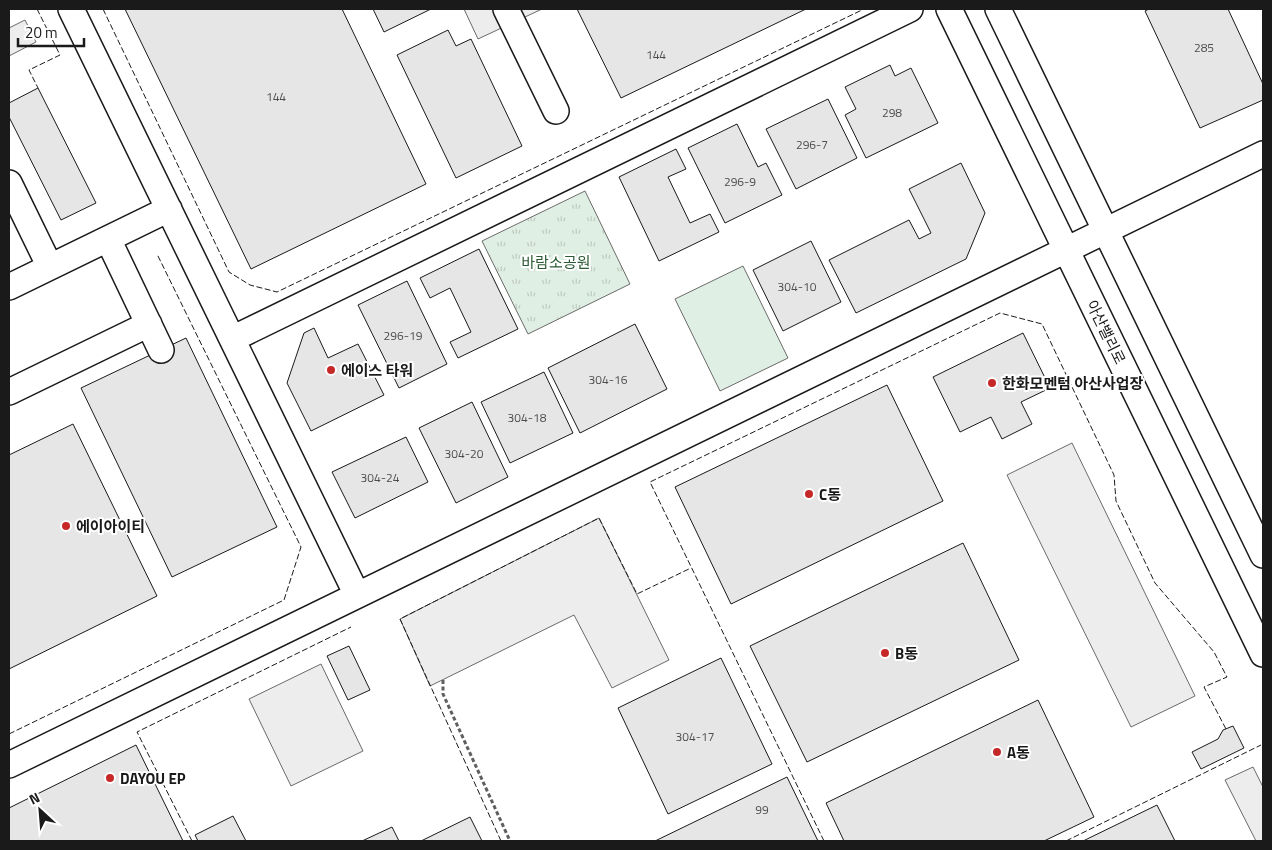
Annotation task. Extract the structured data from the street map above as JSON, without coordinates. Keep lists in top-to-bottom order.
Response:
{
  "streets": {
    "street": ["아산밸리로"]
  },
  "parks": ["바람소공원"],
  "places": [
    "에이스 타워",
    "한화모멘텀 아산사업장",
    "C동",
    "에이아이티",
    "B동",
    "A동",
    "DAYOU EP"
  ],
  "house_numbers": [
    "285",
    "144",
    "144",
    "298",
    "296-7",
    "296-9",
    "304-10",
    "296-19",
    "304-16",
    "304-18",
    "304-20",
    "304-24",
    "304-17",
    "99"
  ],
  "scale_bar": "20 m",
  "north": "top left"
}
